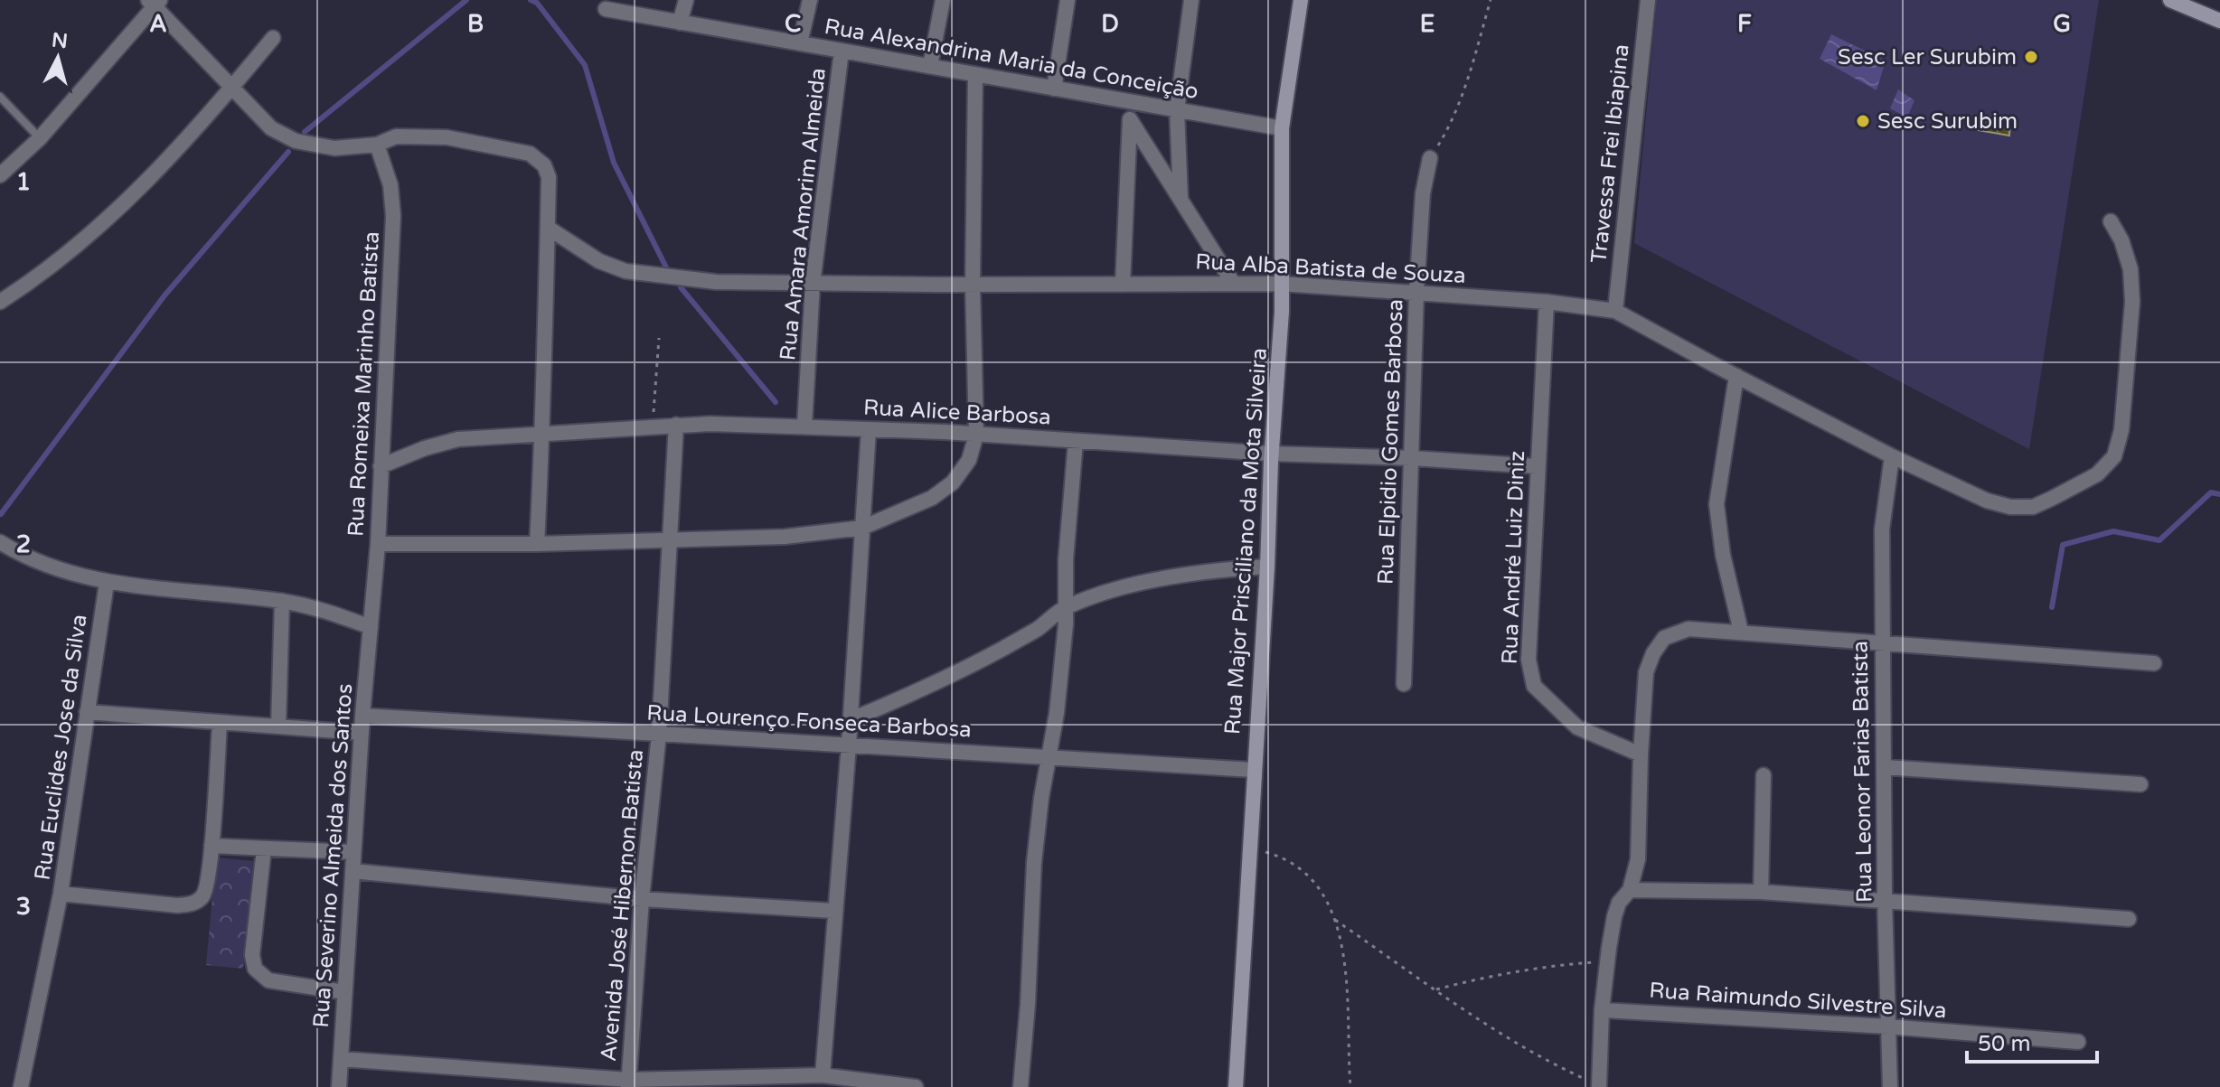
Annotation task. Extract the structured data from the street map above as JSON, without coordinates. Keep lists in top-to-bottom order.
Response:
{
  "streets": {
    "main road": ["Rua Major Prisciliano da Mota Silveira"],
    "street": [
      "Rua Alexandrina Maria da Conceição",
      "Travessa Frei Ibiapina",
      "Rua Amara Amorim Almeida",
      "Rua Alba Batista de Souza",
      "Rua Romeixa Marinho Batista",
      "Rua Alice Barbosa",
      "Rua Elpidio Gomes Barbosa",
      "Rua André Luiz Diniz",
      "Rua Lourenço Fonseca Barbosa",
      "Rua Euclides Jose da Silva",
      "Rua Leonor Farias Batista",
      "Rua Severino Almeida dos Santos",
      "Avenida José Hibernon Batista",
      "Rua Raimundo Silvestre Silva"
    ]
  },
  "crossings": [
    ["Rua Alexandrina Maria da Conceição", "Rua Amara Amorim Almeida"],
    ["Rua Alexandrina Maria da Conceição", "Rua Major Prisciliano da Mota Silveira"],
    ["Travessa Frei Ibiapina", "Rua Alba Batista de Souza"],
    ["Rua Amara Amorim Almeida", "Rua Alba Batista de Souza"],
    ["Rua Amara Amorim Almeida", "Rua Alice Barbosa"],
    ["Rua Alba Batista de Souza", "Rua Elpidio Gomes Barbosa"],
    ["Rua Alba Batista de Souza", "Rua Major Prisciliano da Mota Silveira"],
    ["Rua Alba Batista de Souza", "Rua André Luiz Diniz"],
    ["Rua Alba Batista de Souza", "Rua Leonor Farias Batista"],
    ["Rua Romeixa Marinho Batista", "Rua Alice Barbosa"],
    ["Rua Romeixa Marinho Batista", "Rua Severino Almeida dos Santos"],
    ["Rua Alice Barbosa", "Rua Elpidio Gomes Barbosa"],
    ["Rua Alice Barbosa", "Rua Major Prisciliano da Mota Silveira"],
    ["Rua Alice Barbosa", "Rua André Luiz Diniz"],
    ["Rua Alice Barbosa", "Avenida José Hibernon Batista"],
    ["Rua Major Prisciliano da Mota Silveira", "Rua Lourenço Fonseca Barbosa"],
    ["Rua Lourenço Fonseca Barbosa", "Rua Severino Almeida dos Santos"],
    ["Rua Lourenço Fonseca Barbosa", "Avenida José Hibernon Batista"],
    ["Rua Leonor Farias Batista", "Rua Raimundo Silvestre Silva"]
  ],
  "places": ["Sesc Ler Surubim", "Sesc Surubim"],
  "scale_bar": "50 m",
  "north": "top",
  "grid": {
    "columns": [
      "A",
      "B",
      "C",
      "D",
      "E",
      "F",
      "G"
    ],
    "rows": ["1", "2", "3"]
  }
}
